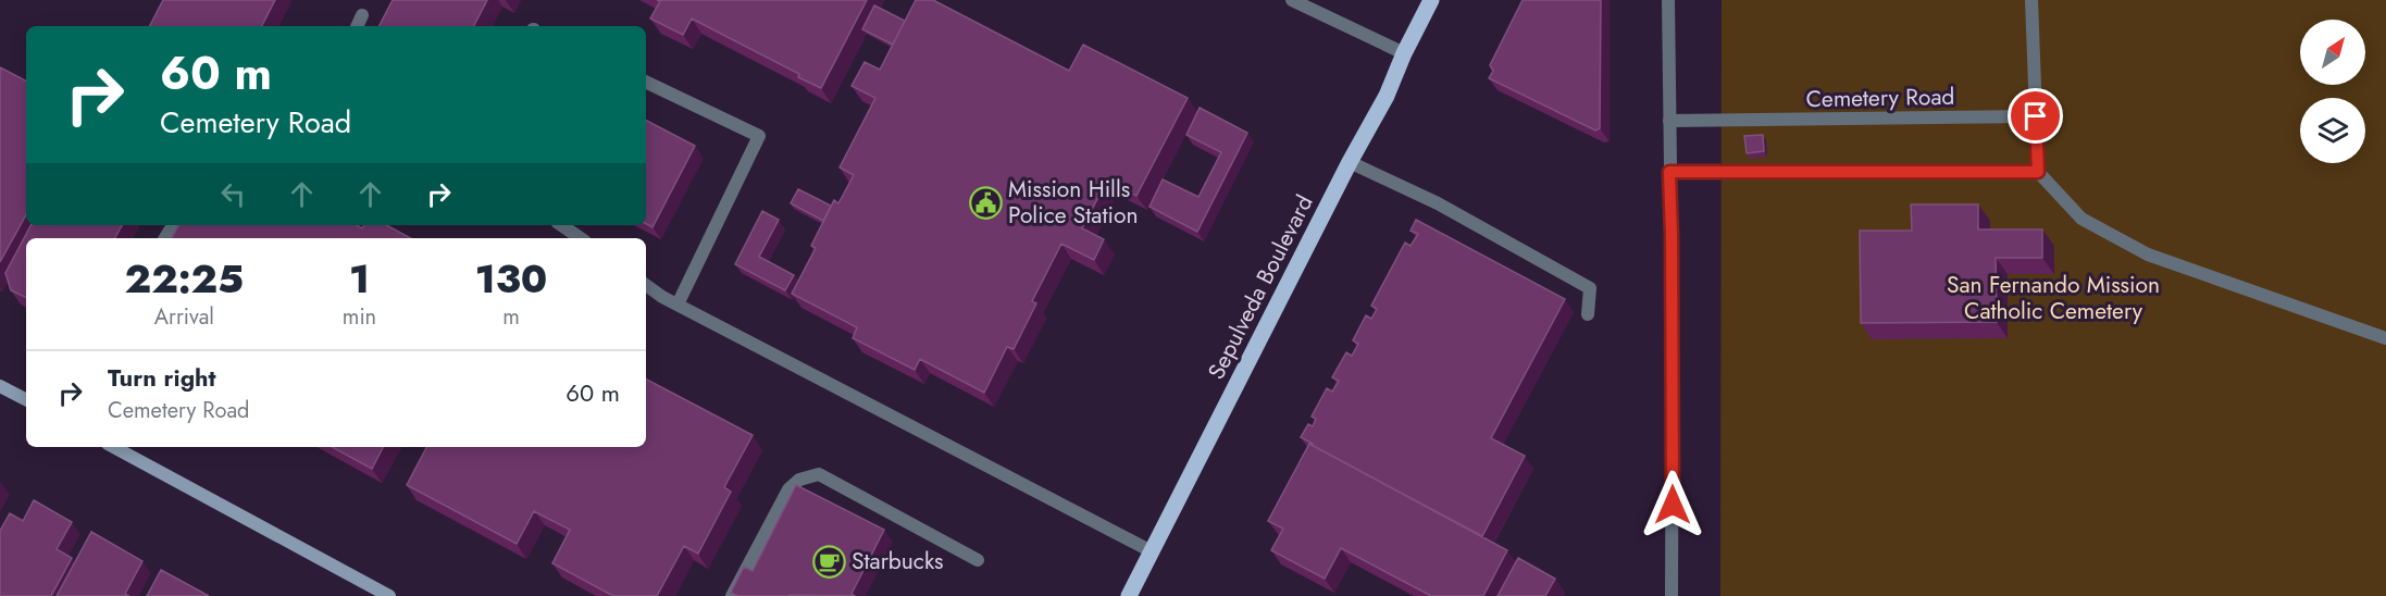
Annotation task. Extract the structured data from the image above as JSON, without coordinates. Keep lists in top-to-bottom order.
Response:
{
  "streets": {
    "main road": ["Sepulveda Boulevard"],
    "street": ["Cemetery Road"]
  },
  "parks": ["San Fernando Mission Catholic Cemetery"],
  "places": {
    "public building": ["Mission Hills Police Station"],
    "cafe": ["Starbucks"]
  },
  "north": "top right",
  "page": {
    "turn": ["60 m", "Cemetery Road"],
    "eta": [
      "22:25",
      "Arrival",
      "1",
      "min",
      "130",
      "m"
    ],
    "list": [
      {
        "name": "Turn right",
        "note": "Cemetery Road",
        "value": "60 m"
      }
    ]
  }
}
